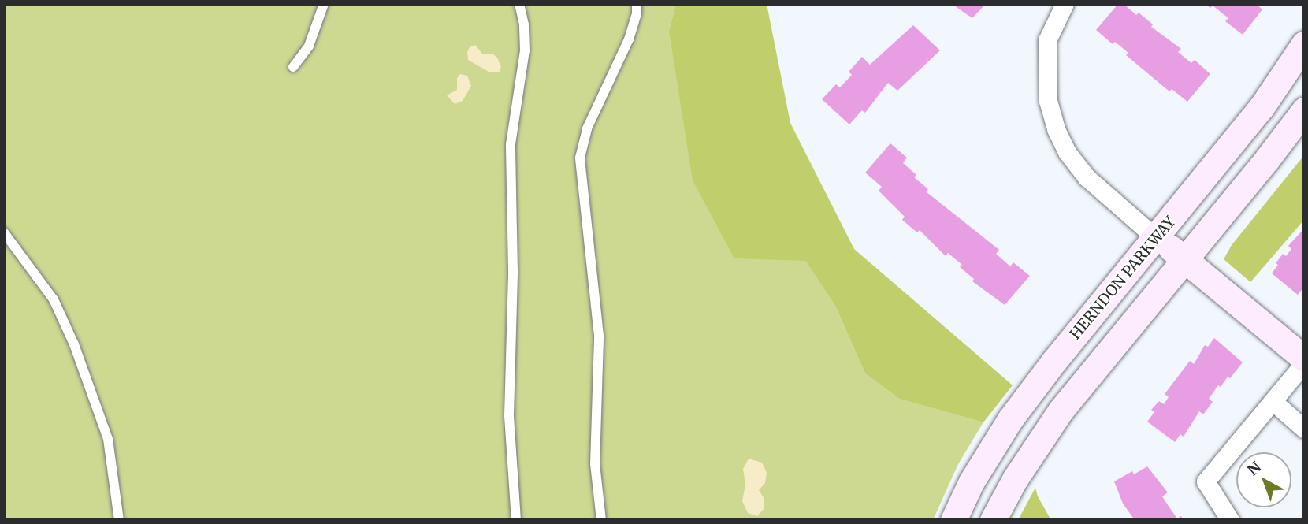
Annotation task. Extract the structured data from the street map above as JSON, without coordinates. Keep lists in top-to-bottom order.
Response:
{
  "streets": {
    "main road": ["HERNDON PARKWAY"]
  },
  "north": "top left"
}
